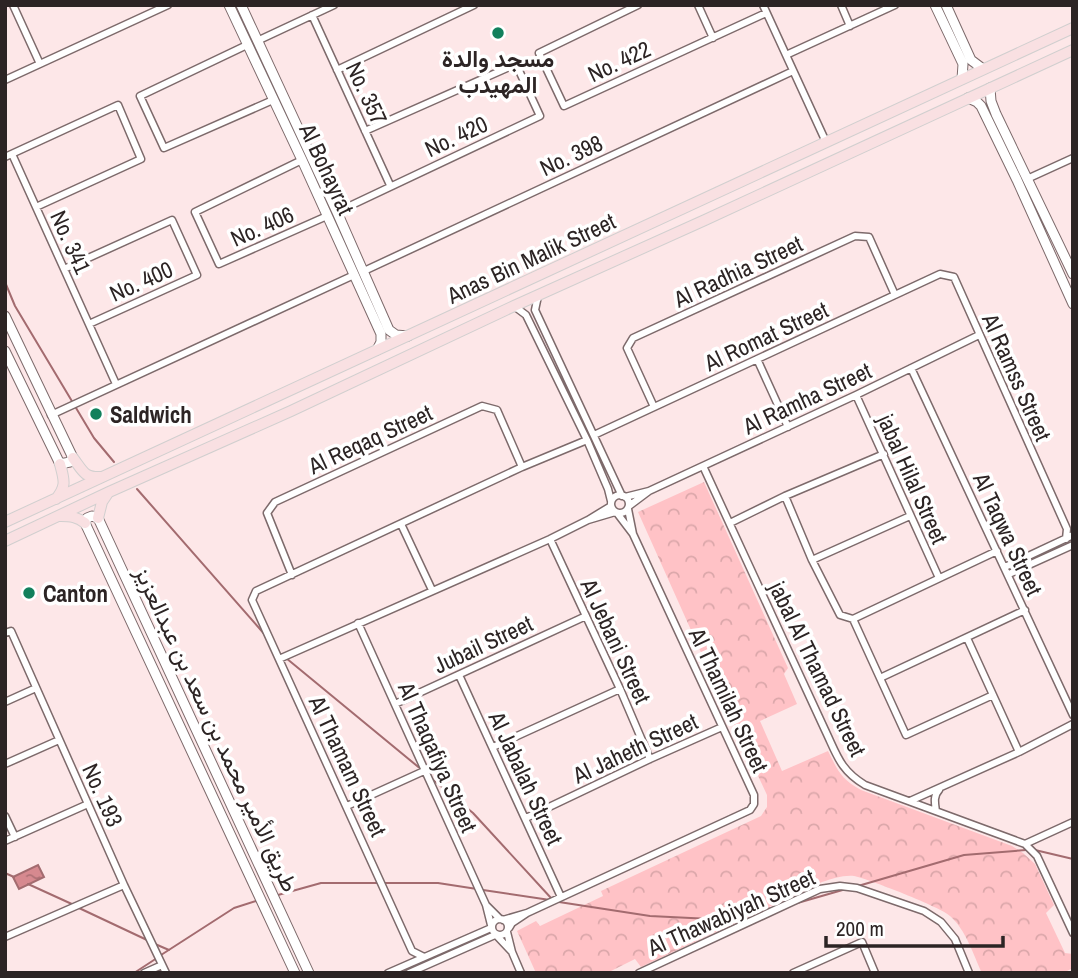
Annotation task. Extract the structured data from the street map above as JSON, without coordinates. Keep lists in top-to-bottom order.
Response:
{
  "streets": {
    "main road": ["Al Bohayrat", "Anas Bin Malik Street", "طريق الأمير محمد بن سعد بن عبدالعزيز"],
    "street": [
      "No. 422",
      "No. 357",
      "No. 420",
      "No. 398",
      "No. 406",
      "No. 341",
      "Al Radhia Street",
      "No. 400",
      "Al Romat Street",
      "Al Ramss Street",
      "Al Ramha Street",
      "Al Reqaq Street",
      "jabal Hilal Street",
      "Al Taqwa Street",
      "Al Jebani Street",
      "Jubail Street",
      "jabal Al Thamad Street",
      "Al Thamilah Street",
      "Al Jaheth Street",
      "Al Thaqafiya Street",
      "Al Thamam Street",
      "Al Jabalah Street",
      "No. 193",
      "Al Thawabiyah Street"
    ]
  },
  "crossings": [
    ["No. 357", "No. 420"],
    ["No. 420", "Al Bohayrat"],
    ["No. 420", "No. 406"],
    ["No. 398", "Al Bohayrat"],
    ["No. 398", "No. 341"],
    ["Al Bohayrat", "No. 406"],
    ["Al Bohayrat", "Anas Bin Malik Street"],
    ["No. 341", "No. 400"],
    ["Al Radhia Street", "Al Romat Street"],
    ["Al Romat Street", "Al Ramss Street"],
    ["Al Ramss Street", "Al Ramha Street"],
    ["Al Ramha Street", "jabal Hilal Street"],
    ["Al Ramha Street", "Al Taqwa Street"],
    ["Al Ramha Street", "jabal Al Thamad Street"],
    ["Al Reqaq Street", "Al Thamam Street"],
    ["Al Jebani Street", "Jubail Street"],
    ["Al Jebani Street", "Al Jaheth Street"],
    ["Jubail Street", "Al Thaqafiya Street"],
    ["Jubail Street", "Al Jabalah Street"],
    ["Al Thamilah Street", "Al Jaheth Street"],
    ["Al Thamilah Street", "Al Jabalah Street"],
    ["Al Jaheth Street", "Al Jabalah Street"]
  ],
  "places": ["مسجد والدة المهيدب", "Saldwich", "Canton"],
  "scale_bar": "200 m"
}
